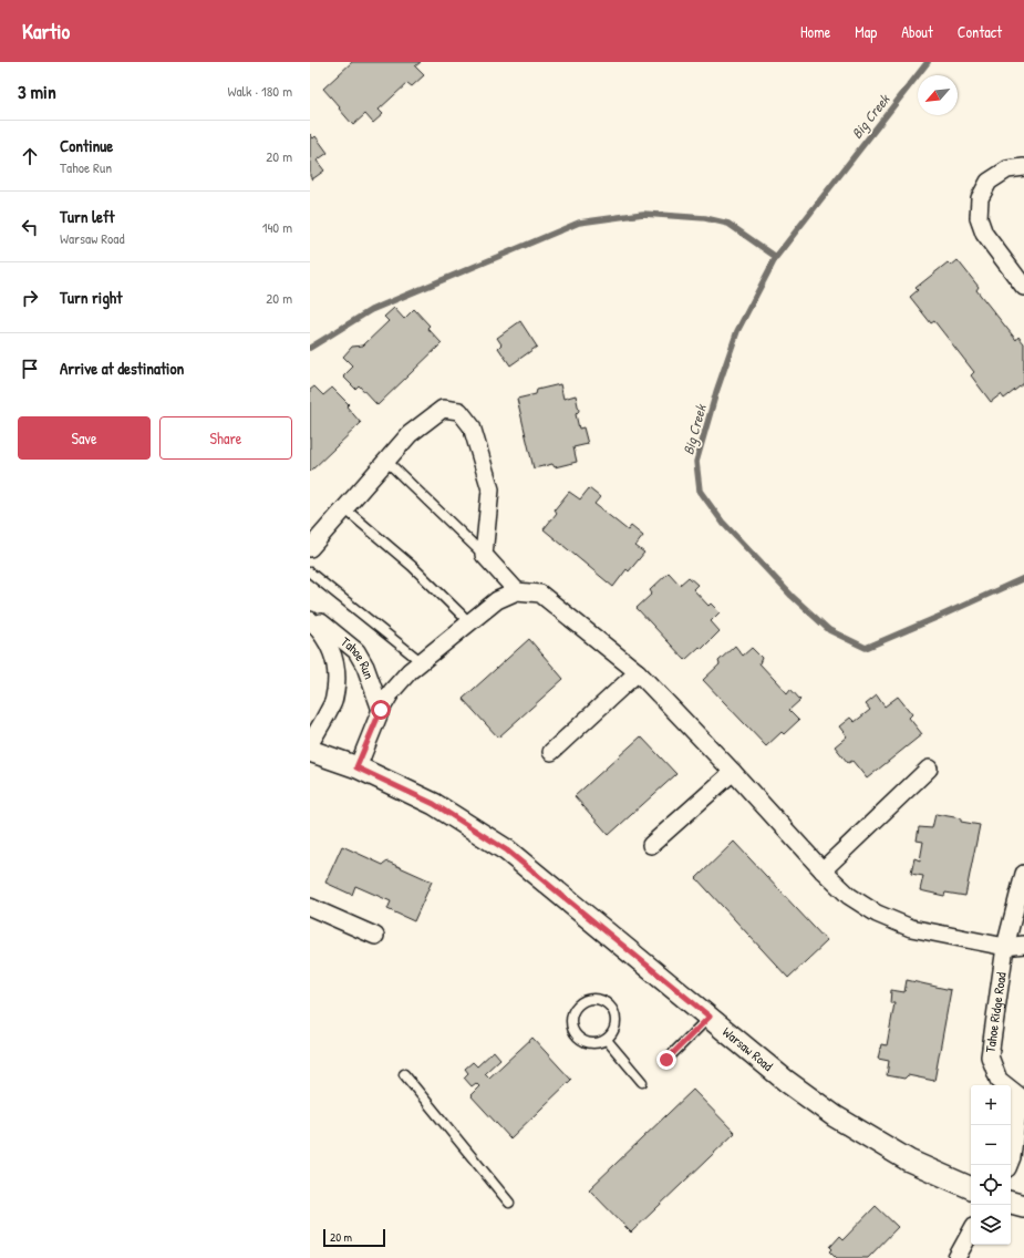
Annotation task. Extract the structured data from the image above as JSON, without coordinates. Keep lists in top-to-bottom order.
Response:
{
  "streets": {
    "street": ["Tahoe Run", "Tahoe Ridge Road", "Warsaw Road"]
  },
  "water": ["Big Creek"],
  "scale_bar": "20 m",
  "north": "bottom left",
  "page": {
    "header": "Kartio",
    "nav": [
      "Home",
      "Map",
      "About",
      "Contact"
    ],
    "heading": ["3 min", "Walk · 180 m"],
    "list": [
      ["Continue", "Tahoe Run", "20 m"],
      ["Turn left", "Warsaw Road", "140 m"],
      ["Turn right", "20 m"],
      "Arrive at destination"
    ],
    "buttons": ["Save", "Share"],
    "map_buttons": ["+", "−"],
    "scale": "20 m"
  }
}
